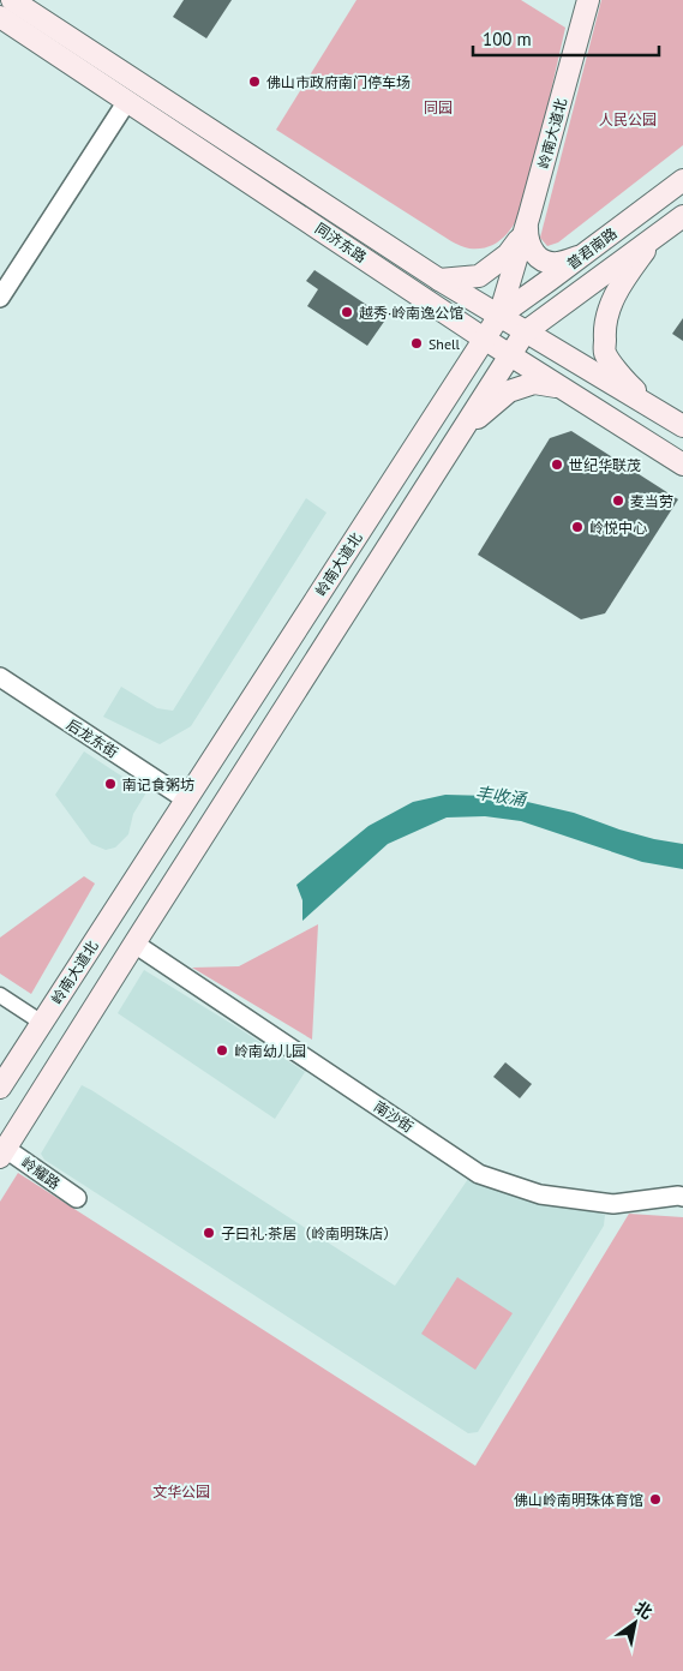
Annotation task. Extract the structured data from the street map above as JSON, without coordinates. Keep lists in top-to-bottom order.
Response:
{
  "streets": {
    "main road": ["岭南大道北", "同济东路", "普君南路"],
    "street": ["后龙东街", "南沙街", "岭耀路"]
  },
  "crossings": [
    ["岭南大道北", "同济东路"],
    ["岭南大道北", "普君南路"],
    ["岭南大道北", "后龙东街"],
    ["同济东路", "普君南路"]
  ],
  "water": ["丰收涌"],
  "parks": ["同园", "人民公园", "文华公园"],
  "places": [
    "佛山市政府南门停车场",
    "越秀·岭南逸公馆",
    "Shell",
    "世纪华联茂",
    "麦当劳",
    "岭悦中心",
    "南记食粥坊",
    "岭南幼儿园",
    "子曰礼·茶居（岭南明珠店）",
    "佛山岭南明珠体育馆"
  ],
  "scale_bar": "100 m",
  "north": "top right"
}
